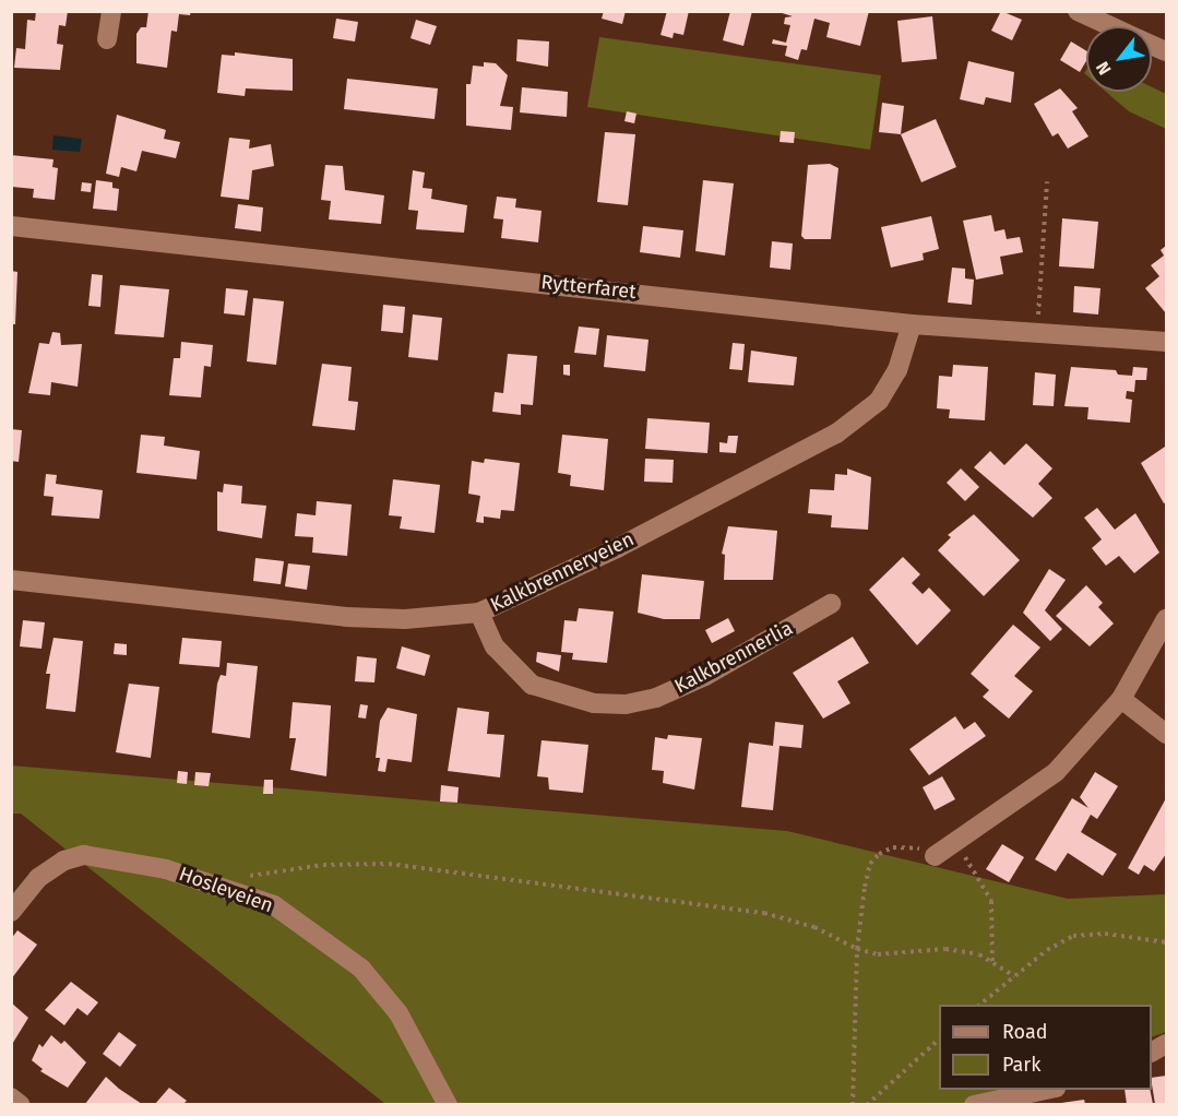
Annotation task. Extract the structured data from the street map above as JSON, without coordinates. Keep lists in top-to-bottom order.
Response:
{
  "streets": {
    "street": [
      "Rytterfaret",
      "Kalkbrennerveien",
      "Kalkbrennerlia",
      "Hosleveien"
    ]
  },
  "crossings": [
    ["Rytterfaret", "Kalkbrennerveien"],
    ["Kalkbrennerveien", "Kalkbrennerlia"]
  ],
  "legend": ["Road", "Park"],
  "north": "bottom left"
}
